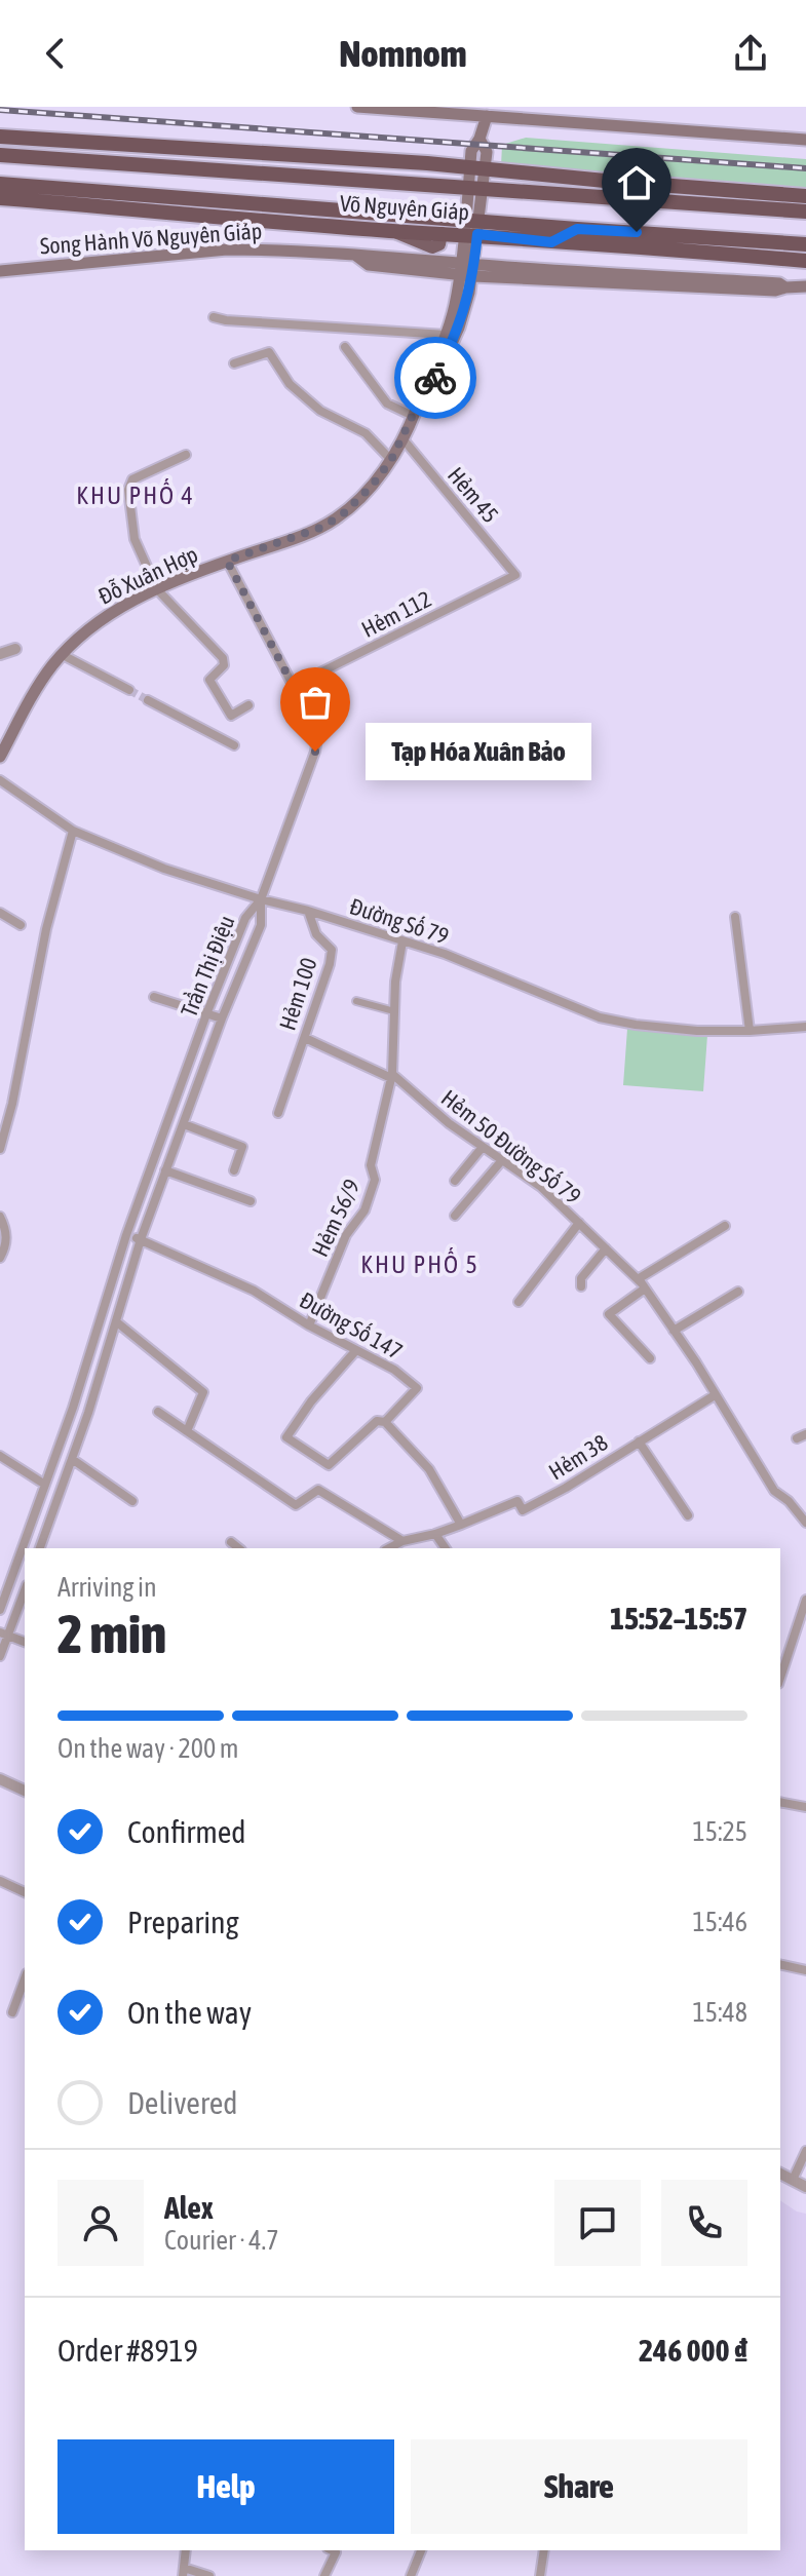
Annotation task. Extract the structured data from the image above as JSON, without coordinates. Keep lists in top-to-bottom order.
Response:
{
  "streets": {
    "highway": ["Võ Nguyên Giáp"],
    "main road": ["Song Hành Võ Nguyên Giáp", "Đỗ Xuân Hợp"],
    "street": [
      "Hẻm 45",
      "Hẻm 112",
      "Đường Số 79",
      "Trần Thị Điệu",
      "Hẻm 100",
      "Hẻm 50 Đường Số 79",
      "Hẻm 56/9",
      "Đường Số 147",
      "Hẻm 38"
    ]
  },
  "crossings": [
    ["Võ Nguyên Giáp", "Đỗ Xuân Hợp"],
    ["Song Hành Võ Nguyên Giáp", "Đỗ Xuân Hợp"],
    ["Hẻm 45", "Đỗ Xuân Hợp"],
    ["Hẻm 45", "Hẻm 112"],
    ["Đường Số 79", "Trần Thị Điệu"],
    ["Đường Số 79", "Hẻm 100"],
    ["Trần Thị Điệu", "Đường Số 147"],
    ["Hẻm 100", "Hẻm 50 Đường Số 79"],
    ["Hẻm 50 Đường Số 79", "Hẻm 56/9"],
    ["Hẻm 50 Đường Số 79", "Hẻm 38"],
    ["Hẻm 56/9", "Đường Số 147"]
  ],
  "districts": ["KHU PHỐ 4", "KHU PHỐ 5"],
  "places": ["Tạp Hóa Xuân Bảo"],
  "page": {
    "header": "Nomnom",
    "bubble": "Tạp Hóa Xuân Bảo",
    "heading": ["2 min", "Arriving in", "15:52–15:57"],
    "panel": [
      "Alex",
      "Courier · 4.7",
      "Order #8919",
      "246 000 ₫"
    ],
    "bar": "On the way · 200 m",
    "list": [
      ["Confirmed", "15:25"],
      ["Preparing", "15:46"],
      ["On the way", "15:48"],
      "Delivered"
    ],
    "buttons": ["Help", "Share"]
  }
}
